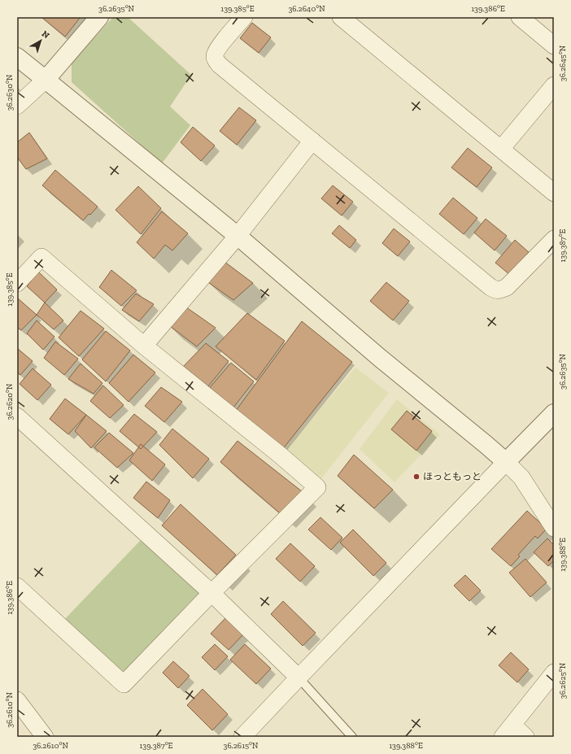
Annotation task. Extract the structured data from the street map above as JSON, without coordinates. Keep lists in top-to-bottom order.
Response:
{
  "places": ["ほっともっと"],
  "north": "top right",
  "coordinates": [
    "36.2635°N",
    "139.385°E",
    "36.2640°N",
    "139.386°E",
    "36.2645°N",
    "36.2630°N",
    "139.387°E",
    "36.2620°N",
    "139.388°E",
    "36.2625°N",
    "36.2610°N",
    "36.2615°N"
  ]
}
